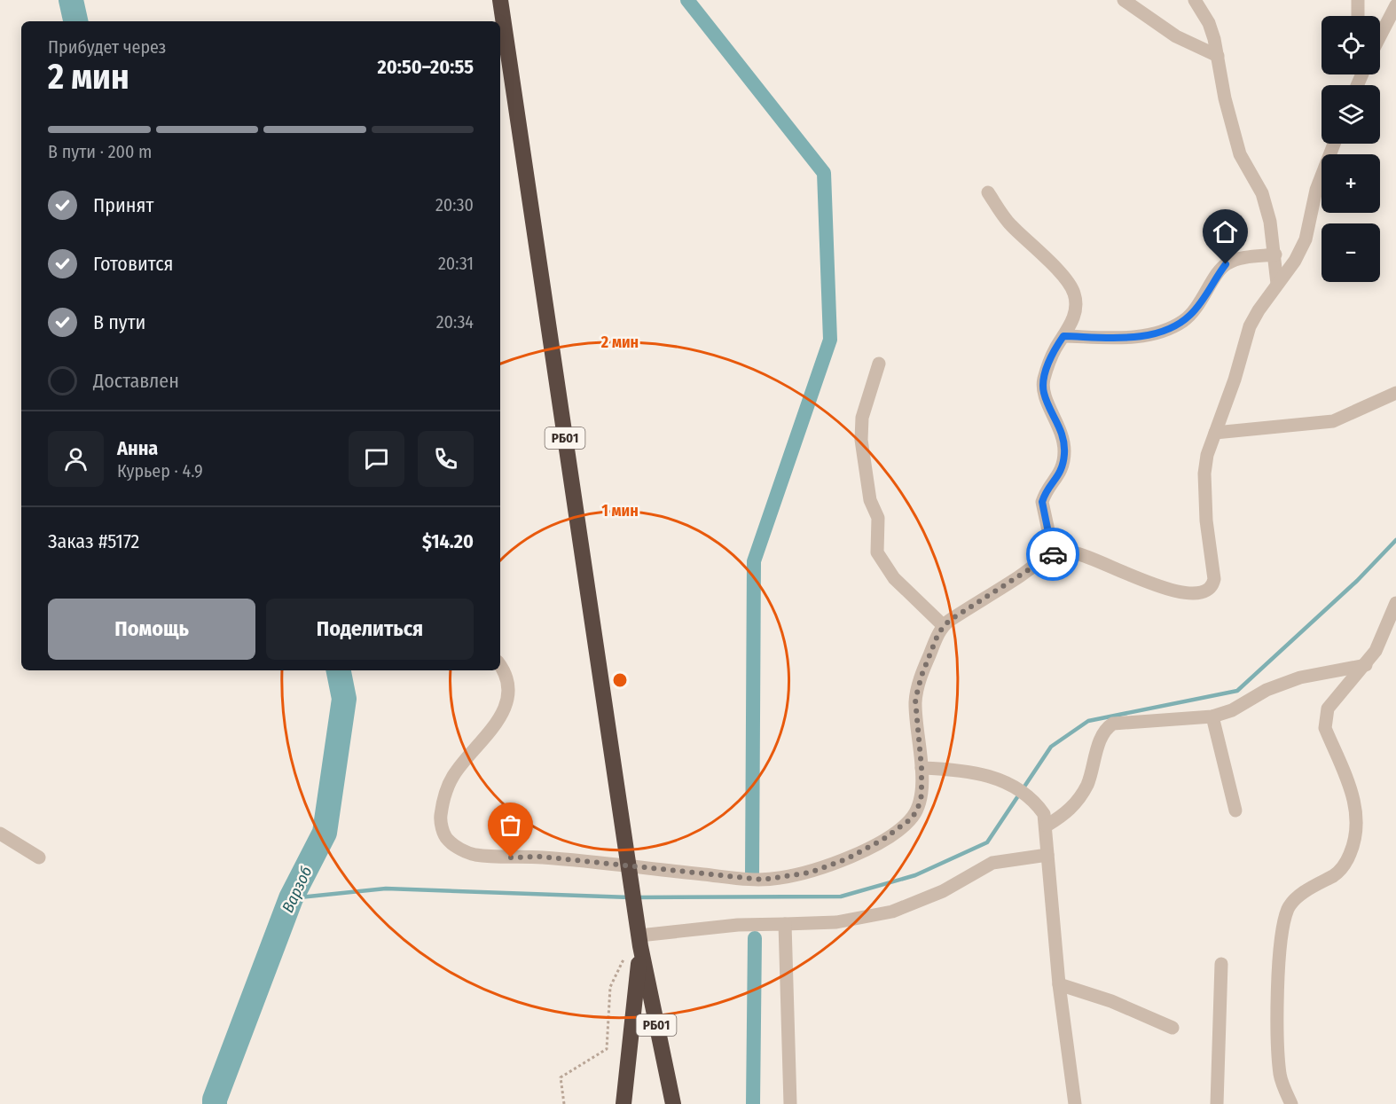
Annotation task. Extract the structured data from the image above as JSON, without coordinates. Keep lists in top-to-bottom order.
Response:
{
  "streets": {
    "highway": ["РБ01"]
  },
  "water": ["Варзоб"],
  "page": {
    "map_buttons": ["+", "−"],
    "heading": ["2 мин", "Прибудет через", "20:50–20:55"],
    "panel": [
      "Анна",
      "Курьер · 4.9",
      "Заказ #5172",
      "$14.20"
    ],
    "bar": "В пути · 200 m",
    "list": [
      ["Принят", "20:30"],
      ["Готовится", "20:31"],
      ["В пути", "20:34"],
      "Доставлен"
    ],
    "buttons": ["Помощь", "Поделиться"]
  },
  "rings": ["2 мин", "1 мин"]
}
